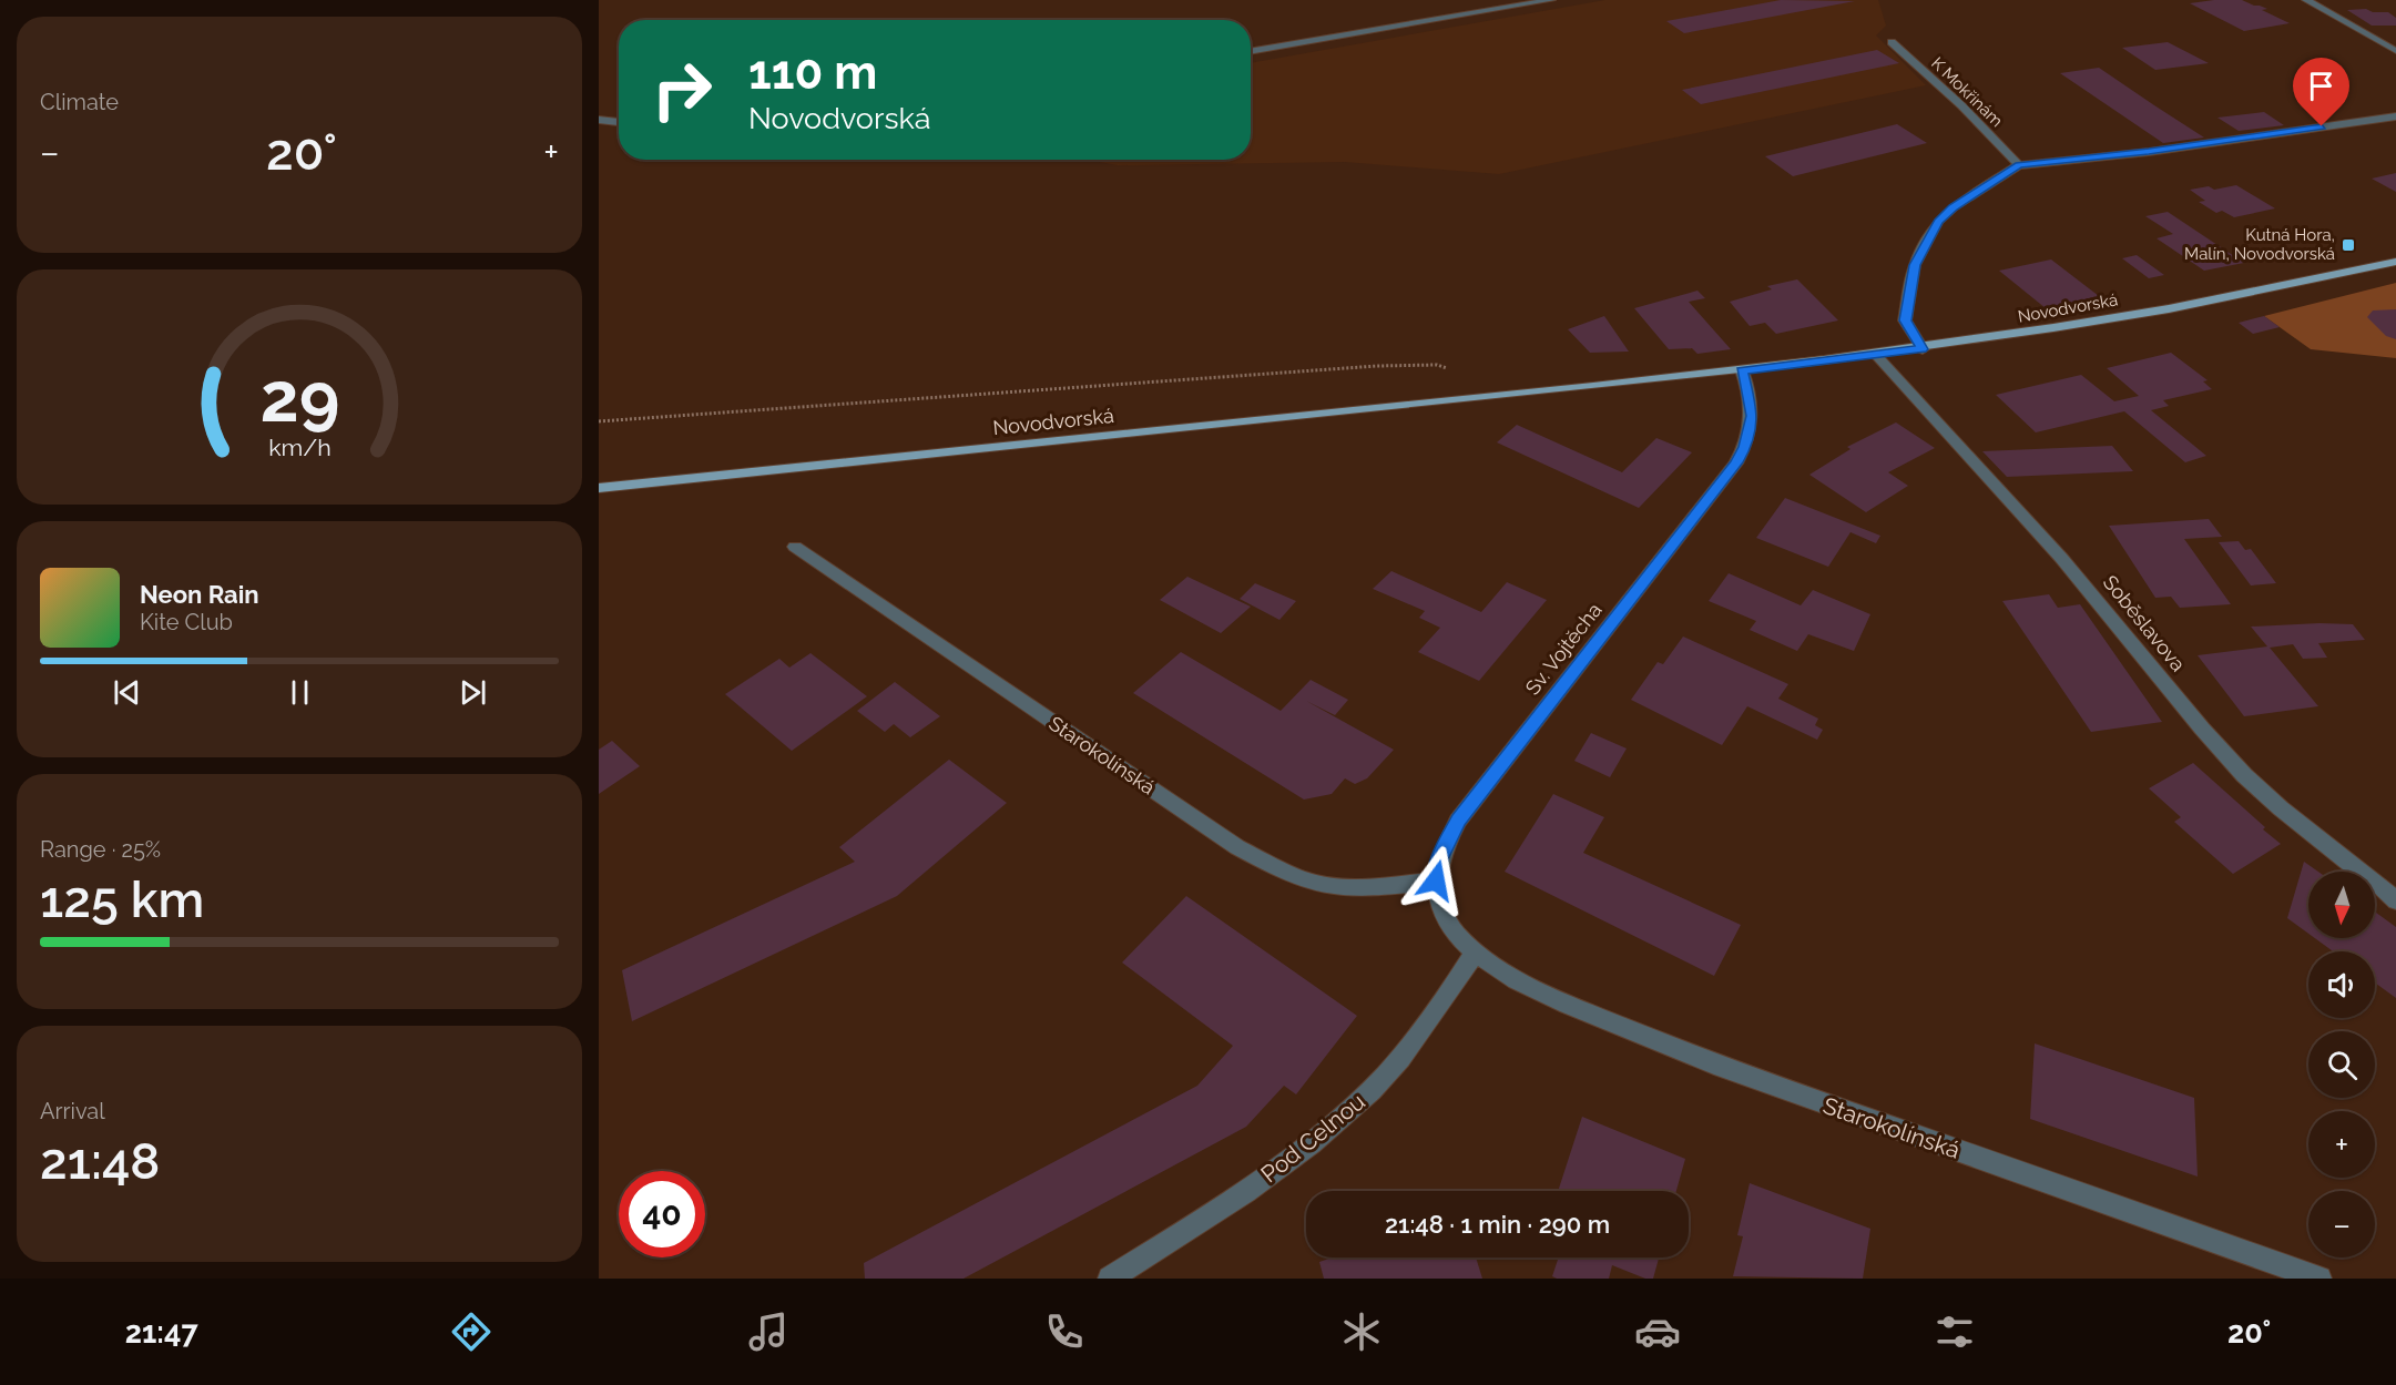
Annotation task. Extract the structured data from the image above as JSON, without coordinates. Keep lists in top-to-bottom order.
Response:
{
  "streets": {
    "main road": ["Novodvorská"],
    "street": [
      "K Mokřinám",
      "Soběslavova",
      "Sv. Vojtěcha",
      "Starokolínská",
      "Pod Celnou"
    ]
  },
  "crossings": [
    ["Novodvorská", "Soběslavova"],
    ["Novodvorská", "Sv. Vojtěcha"],
    ["Sv. Vojtěcha", "Starokolínská"],
    ["Sv. Vojtěcha", "Pod Celnou"],
    ["Starokolínská", "Pod Celnou"]
  ],
  "places": {
    "transit": ["Kutná Hora, Malín, Novodvorská"]
  },
  "north": "bottom",
  "page": {
    "tile": [
      "Climate",
      ["Range · 25%", "125 km"],
      ["Arrival", "21:48"]
    ],
    "turn": ["110 m", "Novodvorská"],
    "heat": ["−", "20°", "+"],
    "song": ["Neon Rain", "Kite Club"],
    "map_buttons": ["+", "−"],
    "limit": "40",
    "trip": "21:48 · 1 min · 290 m",
    "tabs": ["21:47", "20°"],
    "gauge": ["29", "km/h"]
  }
}
